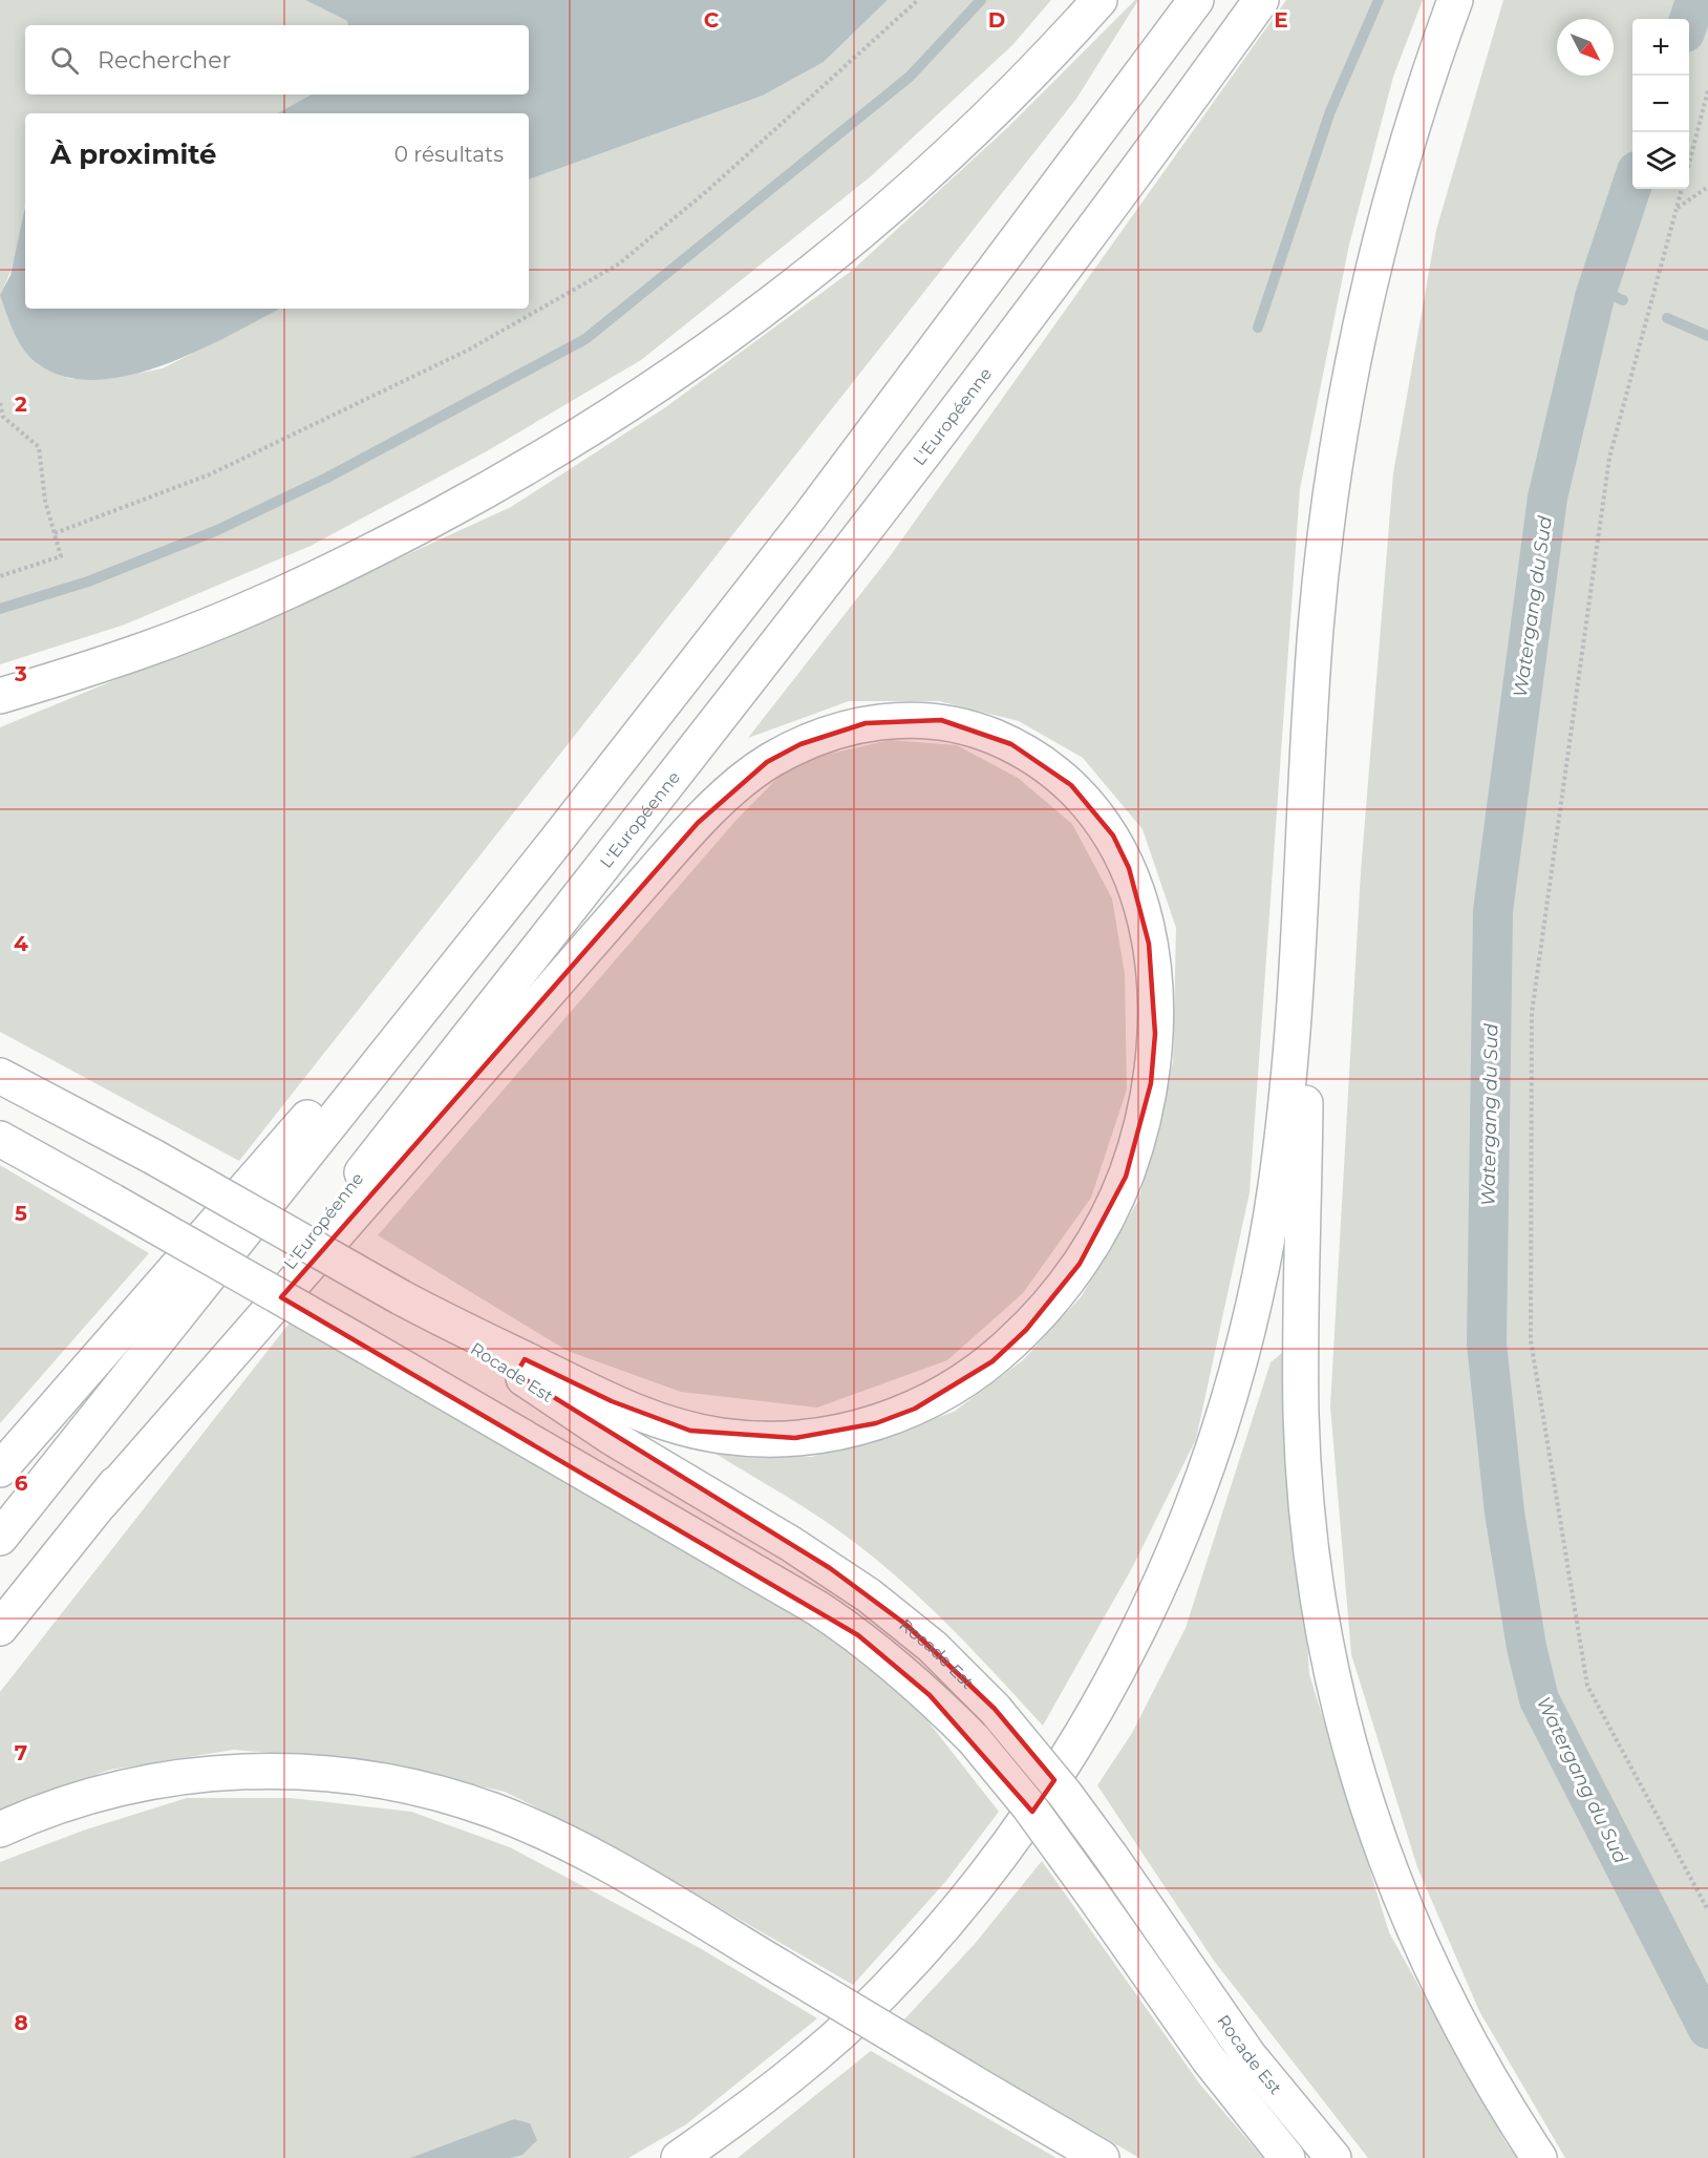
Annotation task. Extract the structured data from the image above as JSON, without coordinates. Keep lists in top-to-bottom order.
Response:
{
  "streets": {
    "highway": ["L'Européenne", "Rocade Est"]
  },
  "water": ["Watergang du Sud"],
  "north": "bottom right",
  "page": {
    "map_buttons": ["+", "−"],
    "search": "Rechercher",
    "heading": ["À proximité", "0 résultats"]
  },
  "grid": {
    "columns": ["C", "D", "E"],
    "rows": [
      "2",
      "3",
      "4",
      "5",
      "6",
      "7",
      "8"
    ]
  }
}
